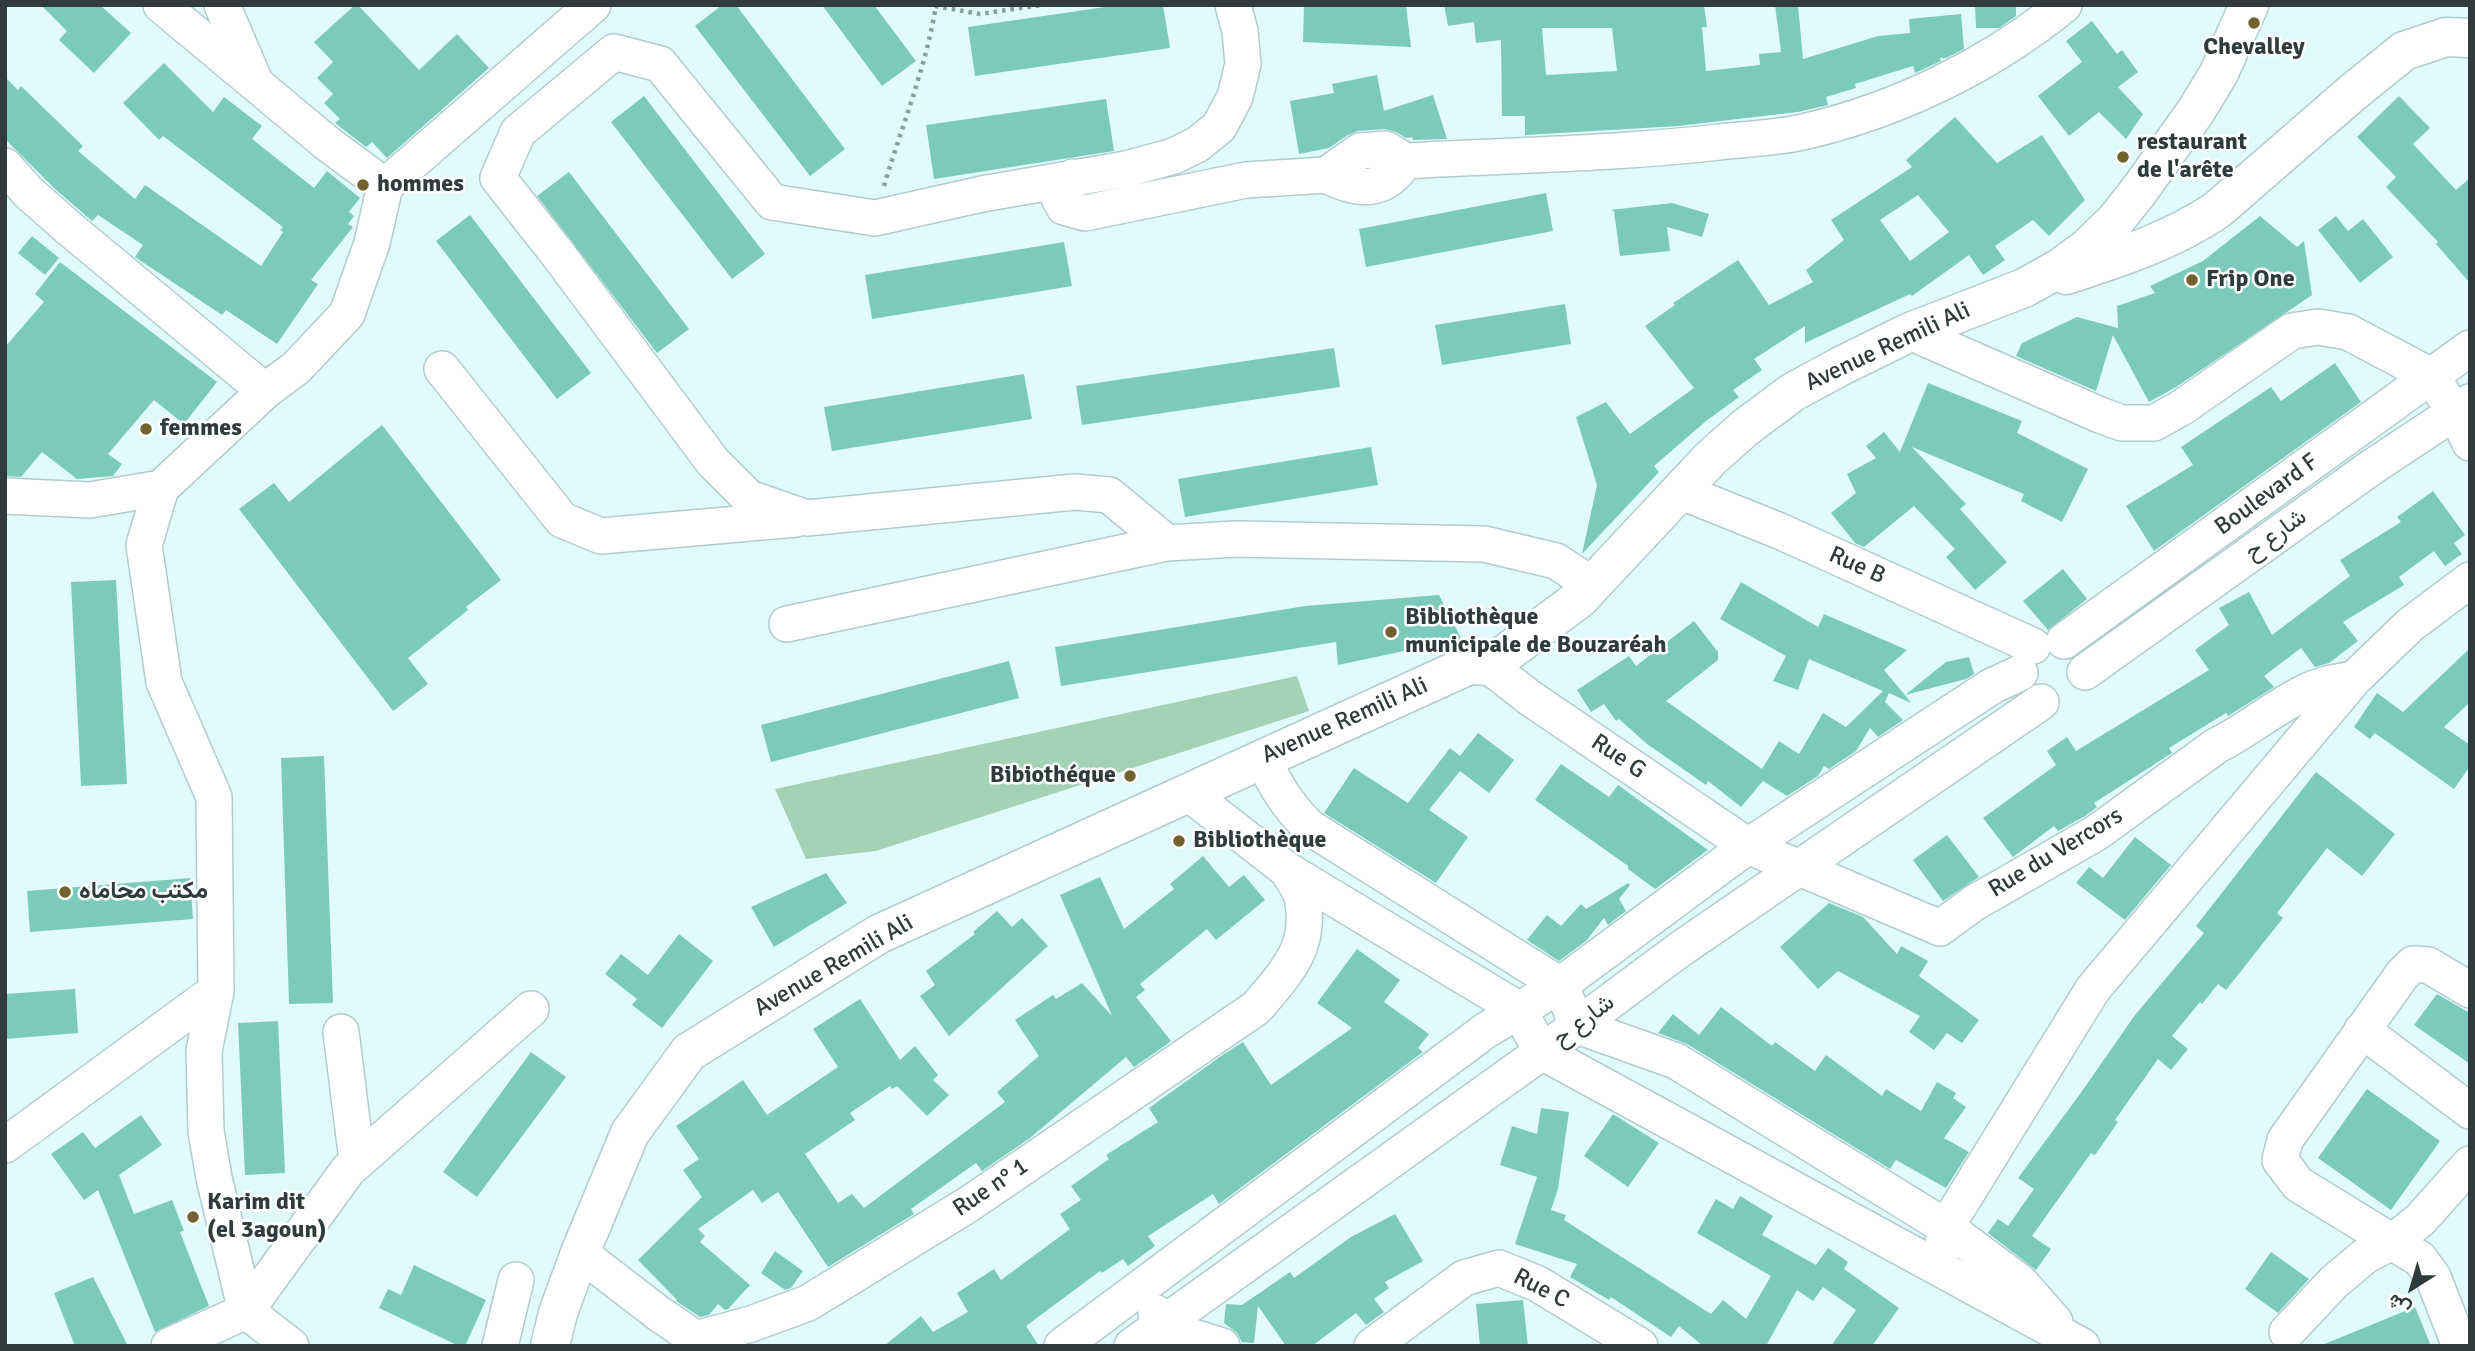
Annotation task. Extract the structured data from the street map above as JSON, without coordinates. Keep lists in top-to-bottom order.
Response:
{
  "streets": {
    "main road": ["Avenue Remili Ali"],
    "street": [
      "Boulevard F",
      "شارع ح",
      "Rue B",
      "Rue G",
      "Rue du Vercors",
      "Rue n° 1",
      "Rue C"
    ]
  },
  "crossings": [
    ["Avenue Remili Ali", "Rue B"],
    ["Avenue Remili Ali", "Rue G"],
    ["Avenue Remili Ali", "Rue n° 1"],
    ["Boulevard F", "شارع ح"],
    ["Boulevard F", "Rue B"],
    ["Boulevard F", "Rue G"],
    ["Boulevard F", "Rue du Vercors"],
    ["شارع ح", "Rue B"],
    ["شارع ح", "Rue du Vercors"],
    ["Rue G", "Rue du Vercors"]
  ],
  "places": [
    "Chevalley",
    "restaurant de l'arête",
    "hommes",
    "Frip One",
    "femmes",
    "Bibliothèque municipale de Bouzaréah",
    "Bibiothéque",
    "Bibliothèque",
    "مكتب محاماه",
    "Karim dit (el 3agoun)"
  ],
  "north": "bottom left"
}
